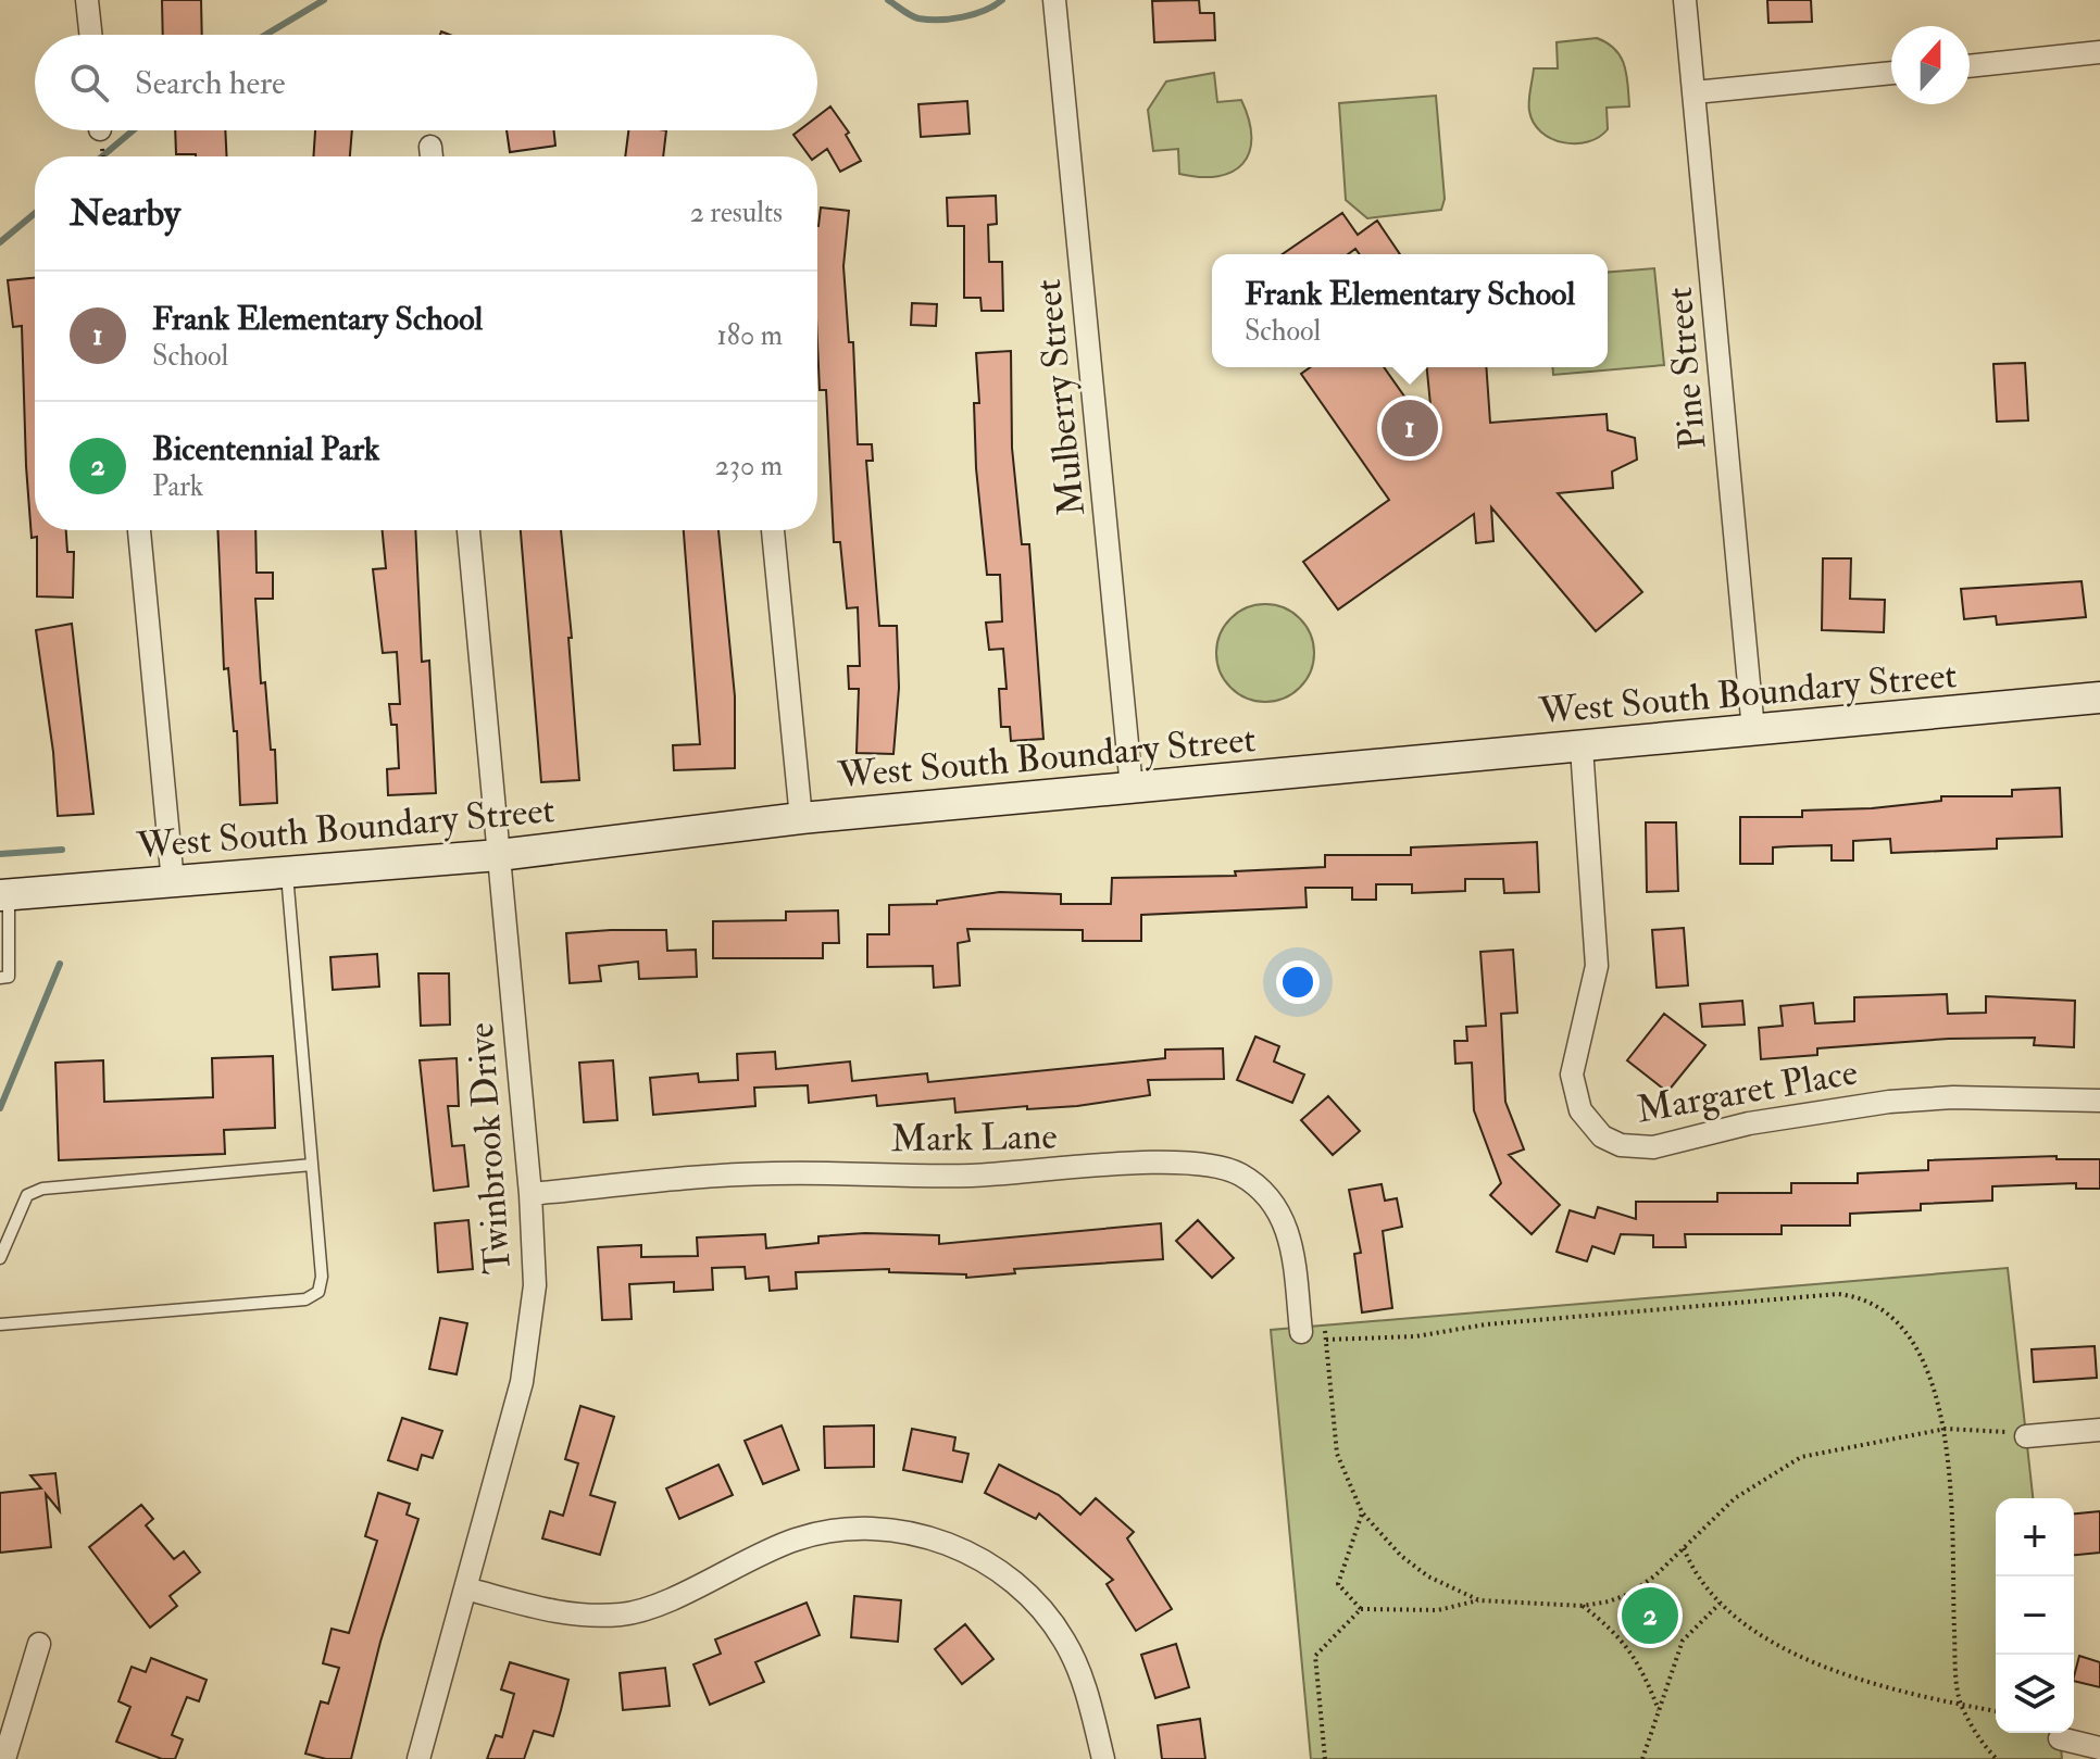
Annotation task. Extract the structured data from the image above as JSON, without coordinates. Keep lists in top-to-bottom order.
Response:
{
  "streets": {
    "street": [
      "Pine Street",
      "Mulberry Street",
      "West South Boundary Street",
      "Margaret Place",
      "Mark Lane",
      "Twinbrook Drive"
    ]
  },
  "crossings": [
    ["Pine Street", "West South Boundary Street"],
    ["Mulberry Street", "West South Boundary Street"],
    ["West South Boundary Street", "Margaret Place"],
    ["West South Boundary Street", "Twinbrook Drive"],
    ["Mark Lane", "Twinbrook Drive"]
  ],
  "north": "top",
  "page": {
    "search": "Search here",
    "heading": ["Nearby", "2 results"],
    "popup": ["Frank Elementary School", "School"],
    "list": [
      {
        "mark": "1",
        "name": "Frank Elementary School",
        "note": "School",
        "value": "180 m"
      },
      {
        "mark": "2",
        "name": "Bicentennial Park",
        "note": "Park",
        "value": "230 m"
      }
    ],
    "pins": ["1", "2"],
    "map_buttons": ["+", "−"]
  }
}
